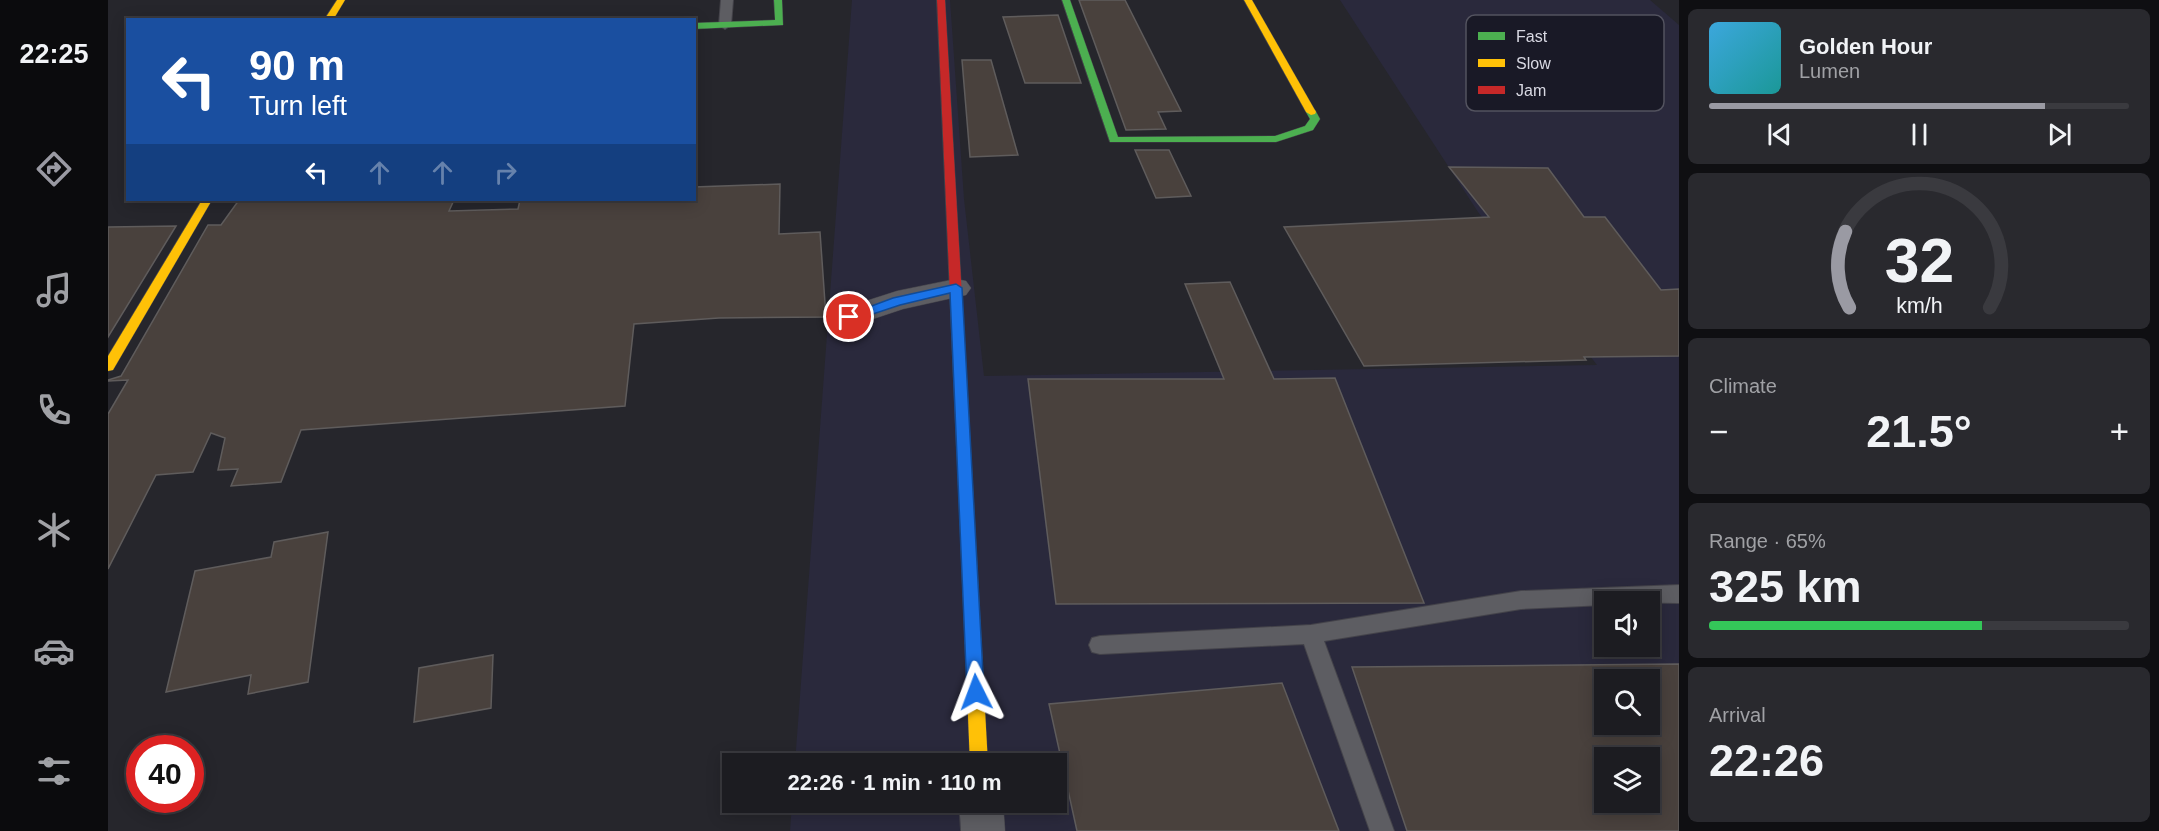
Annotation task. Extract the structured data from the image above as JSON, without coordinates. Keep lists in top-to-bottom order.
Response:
{
  "legend": ["Fast", "Slow", "Jam"],
  "page": {
    "tabs": "22:25",
    "turn": ["90 m", "Turn left"],
    "song": ["Golden Hour", "Lumen"],
    "tile": [
      "Climate",
      ["Range · 65%", "325 km"],
      ["Arrival", "22:26"]
    ],
    "heat": ["−", "21.5°", "+"],
    "limit": "40",
    "trip": "22:26 · 1 min · 110 m",
    "gauge": ["32", "km/h"]
  }
}
